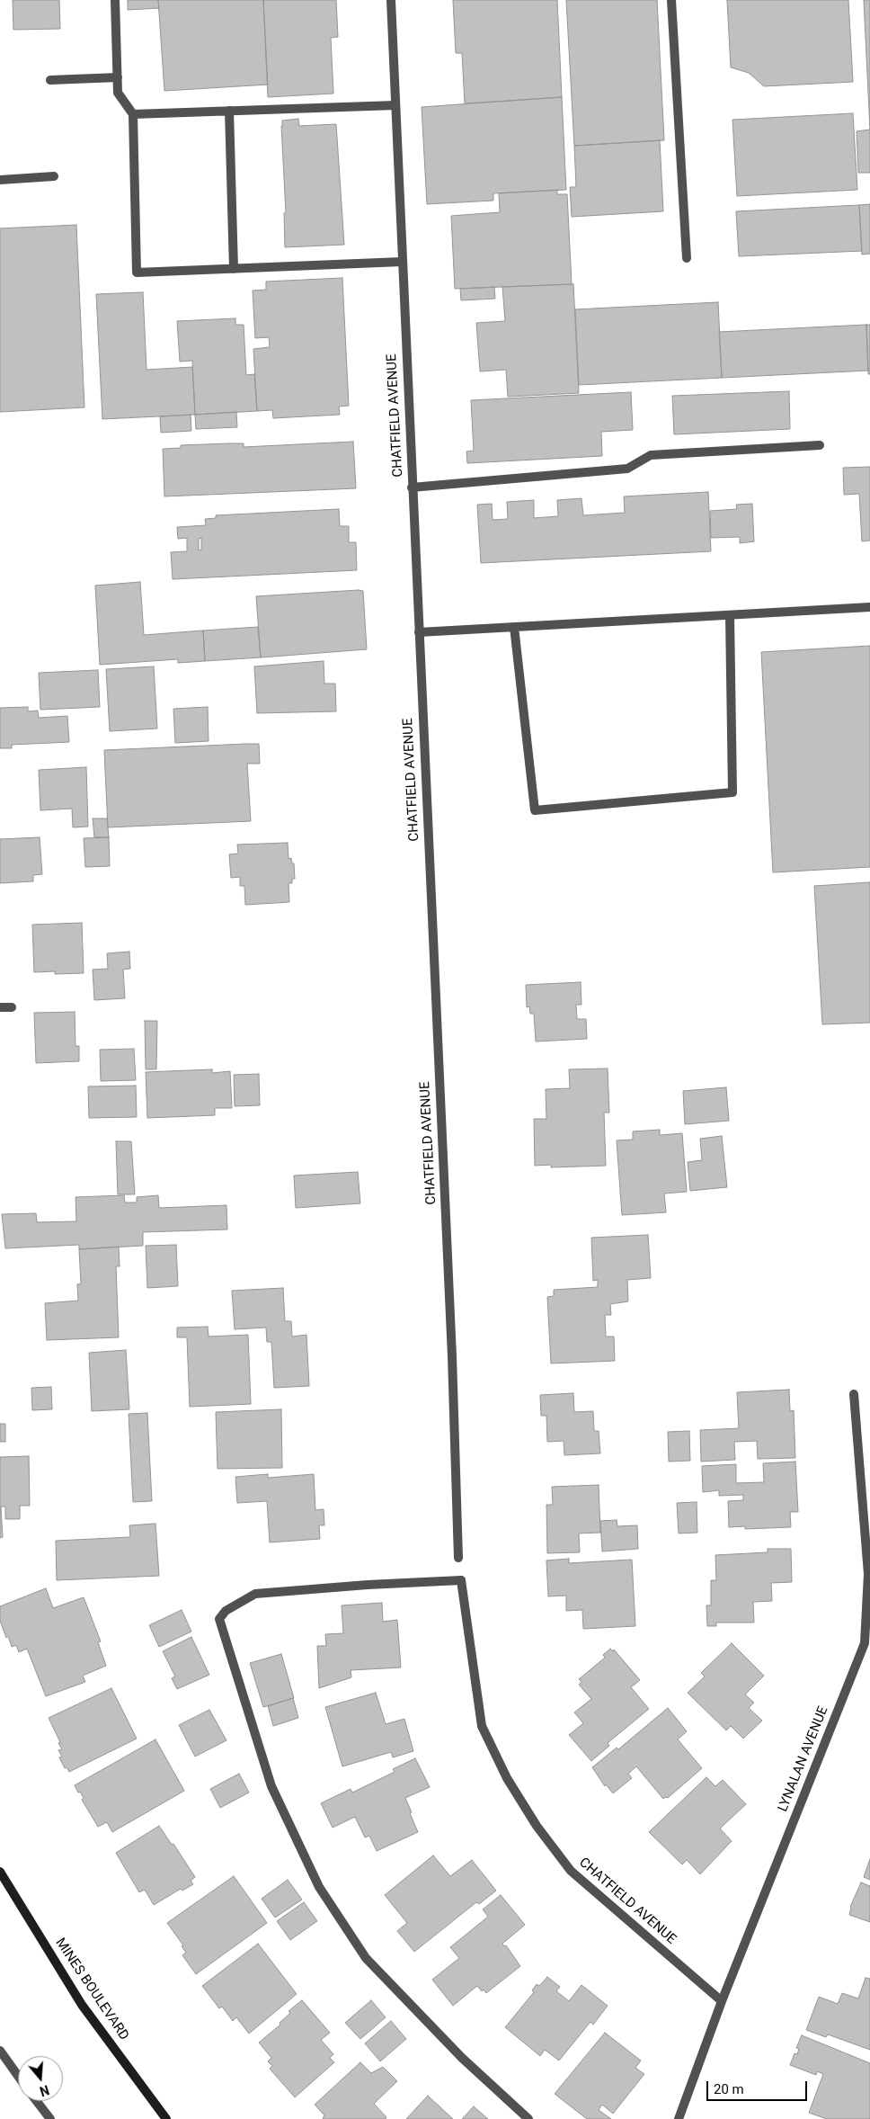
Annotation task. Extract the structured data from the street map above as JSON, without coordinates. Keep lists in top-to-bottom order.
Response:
{
  "streets": {
    "street": ["CHATFIELD AVENUE", "LYNALAN AVENUE", "MINES BOULEVARD"]
  },
  "crossings": [
    ["CHATFIELD AVENUE", "LYNALAN AVENUE"]
  ],
  "scale_bar": "20 m",
  "north": "bottom"
}
